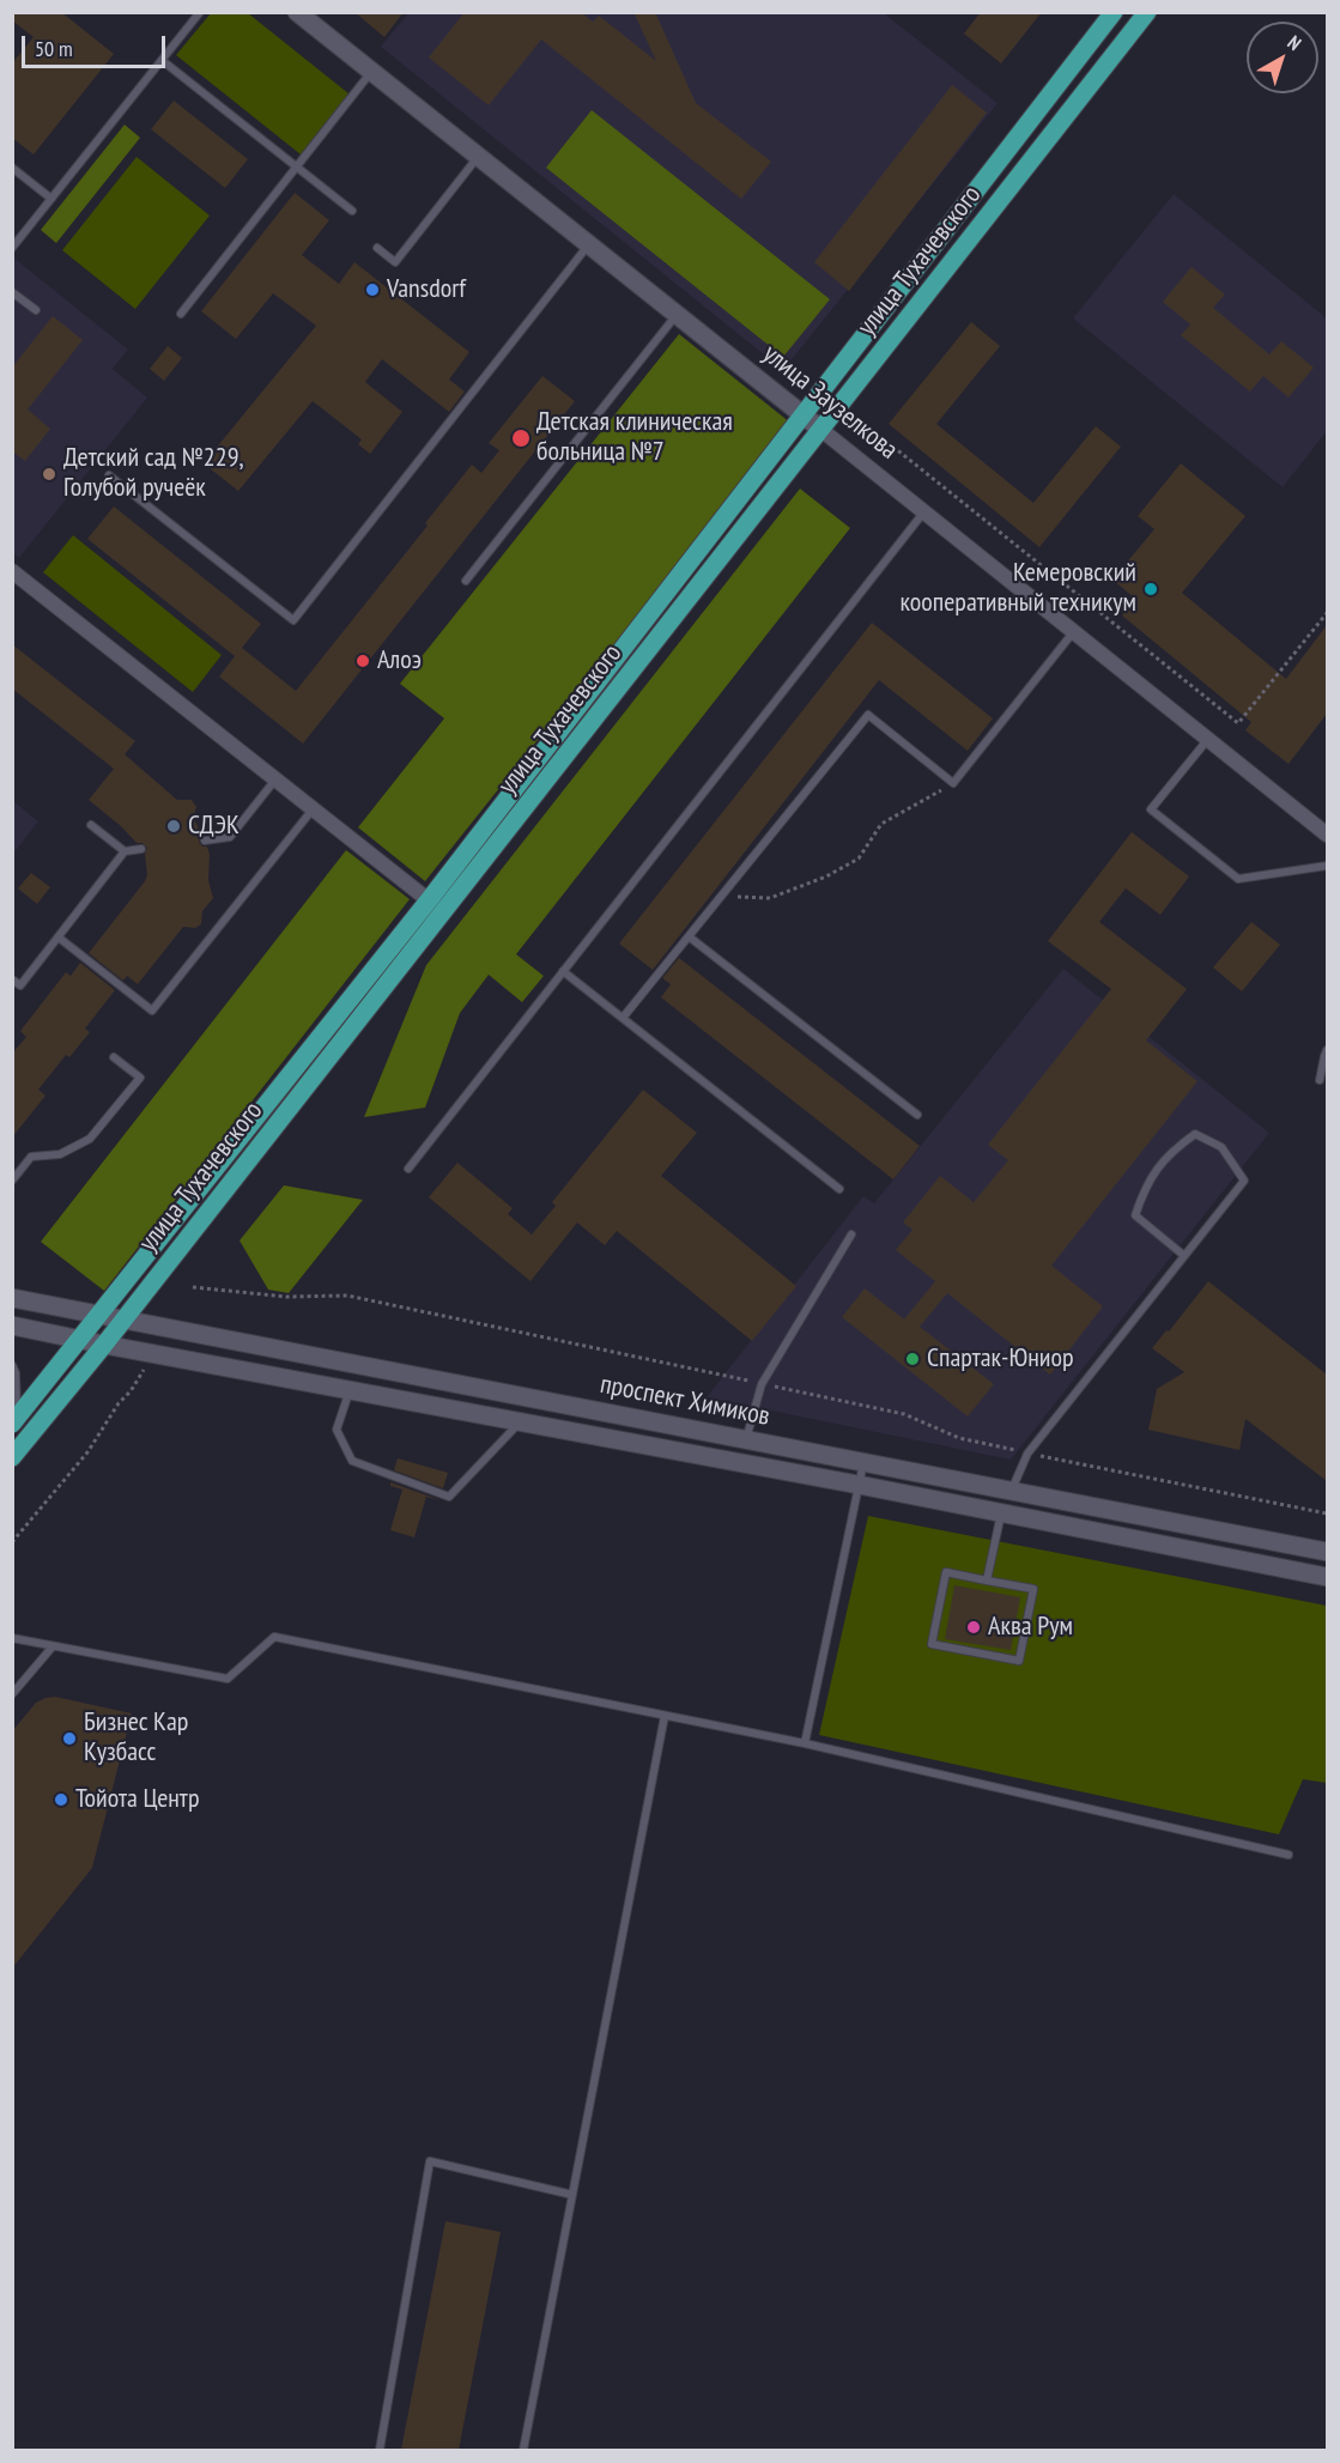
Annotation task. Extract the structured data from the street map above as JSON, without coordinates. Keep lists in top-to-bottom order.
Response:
{
  "streets": {
    "main road": ["улица Тухачевского", "улица Заузелкова", "проспект Химиков"]
  },
  "crossings": [
    ["улица Тухачевского", "улица Заузелкова"],
    ["улица Тухачевского", "проспект Химиков"]
  ],
  "places": [
    "Vansdorf",
    "Детская клиническая больница №7",
    "Детский сад №229, Голубой ручеёк",
    "Кемеровский кооперативный техникум",
    "Алоэ",
    "СДЭК",
    "Спартак-Юниор",
    "Аква Рум",
    "Бизнес Кар Кузбасс",
    "Тойота Центр"
  ],
  "scale_bar": "50 m",
  "north": "top right"
}
